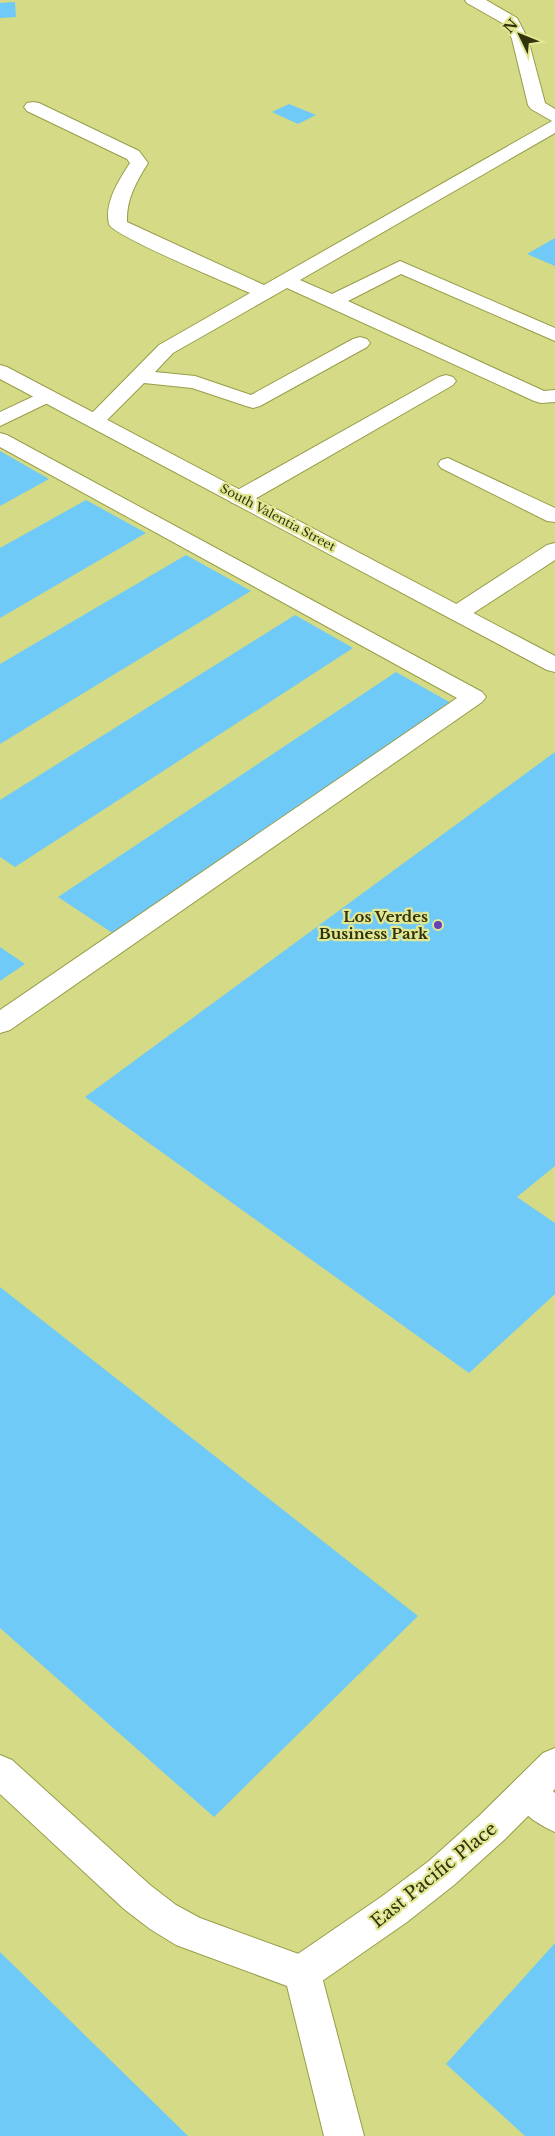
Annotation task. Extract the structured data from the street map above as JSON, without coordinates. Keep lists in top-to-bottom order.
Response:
{
  "streets": {
    "street": ["South Valentia Street", "East Pacific Place"]
  },
  "places": ["Los Verdes Business Park"],
  "north": "top left"
}
